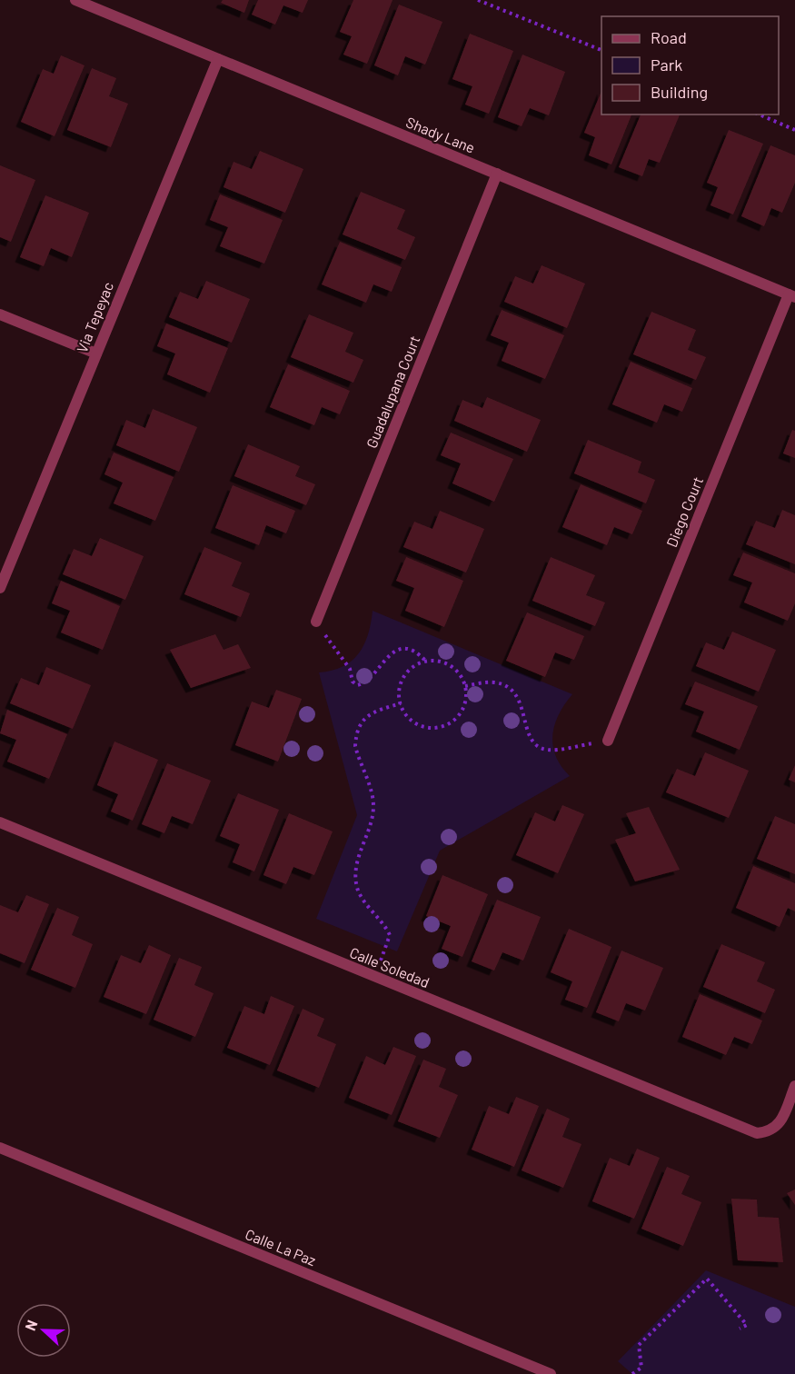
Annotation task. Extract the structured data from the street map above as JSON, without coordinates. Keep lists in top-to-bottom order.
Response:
{
  "streets": {
    "street": [
      "Shady Lane",
      "Via Tepeyac",
      "Guadalupana Court",
      "Diego Court",
      "Calle Soledad",
      "Calle La Paz"
    ]
  },
  "crossings": [
    ["Shady Lane", "Via Tepeyac"],
    ["Shady Lane", "Guadalupana Court"],
    ["Shady Lane", "Diego Court"]
  ],
  "legend": ["Road", "Park", "Building"],
  "north": "left"
}
